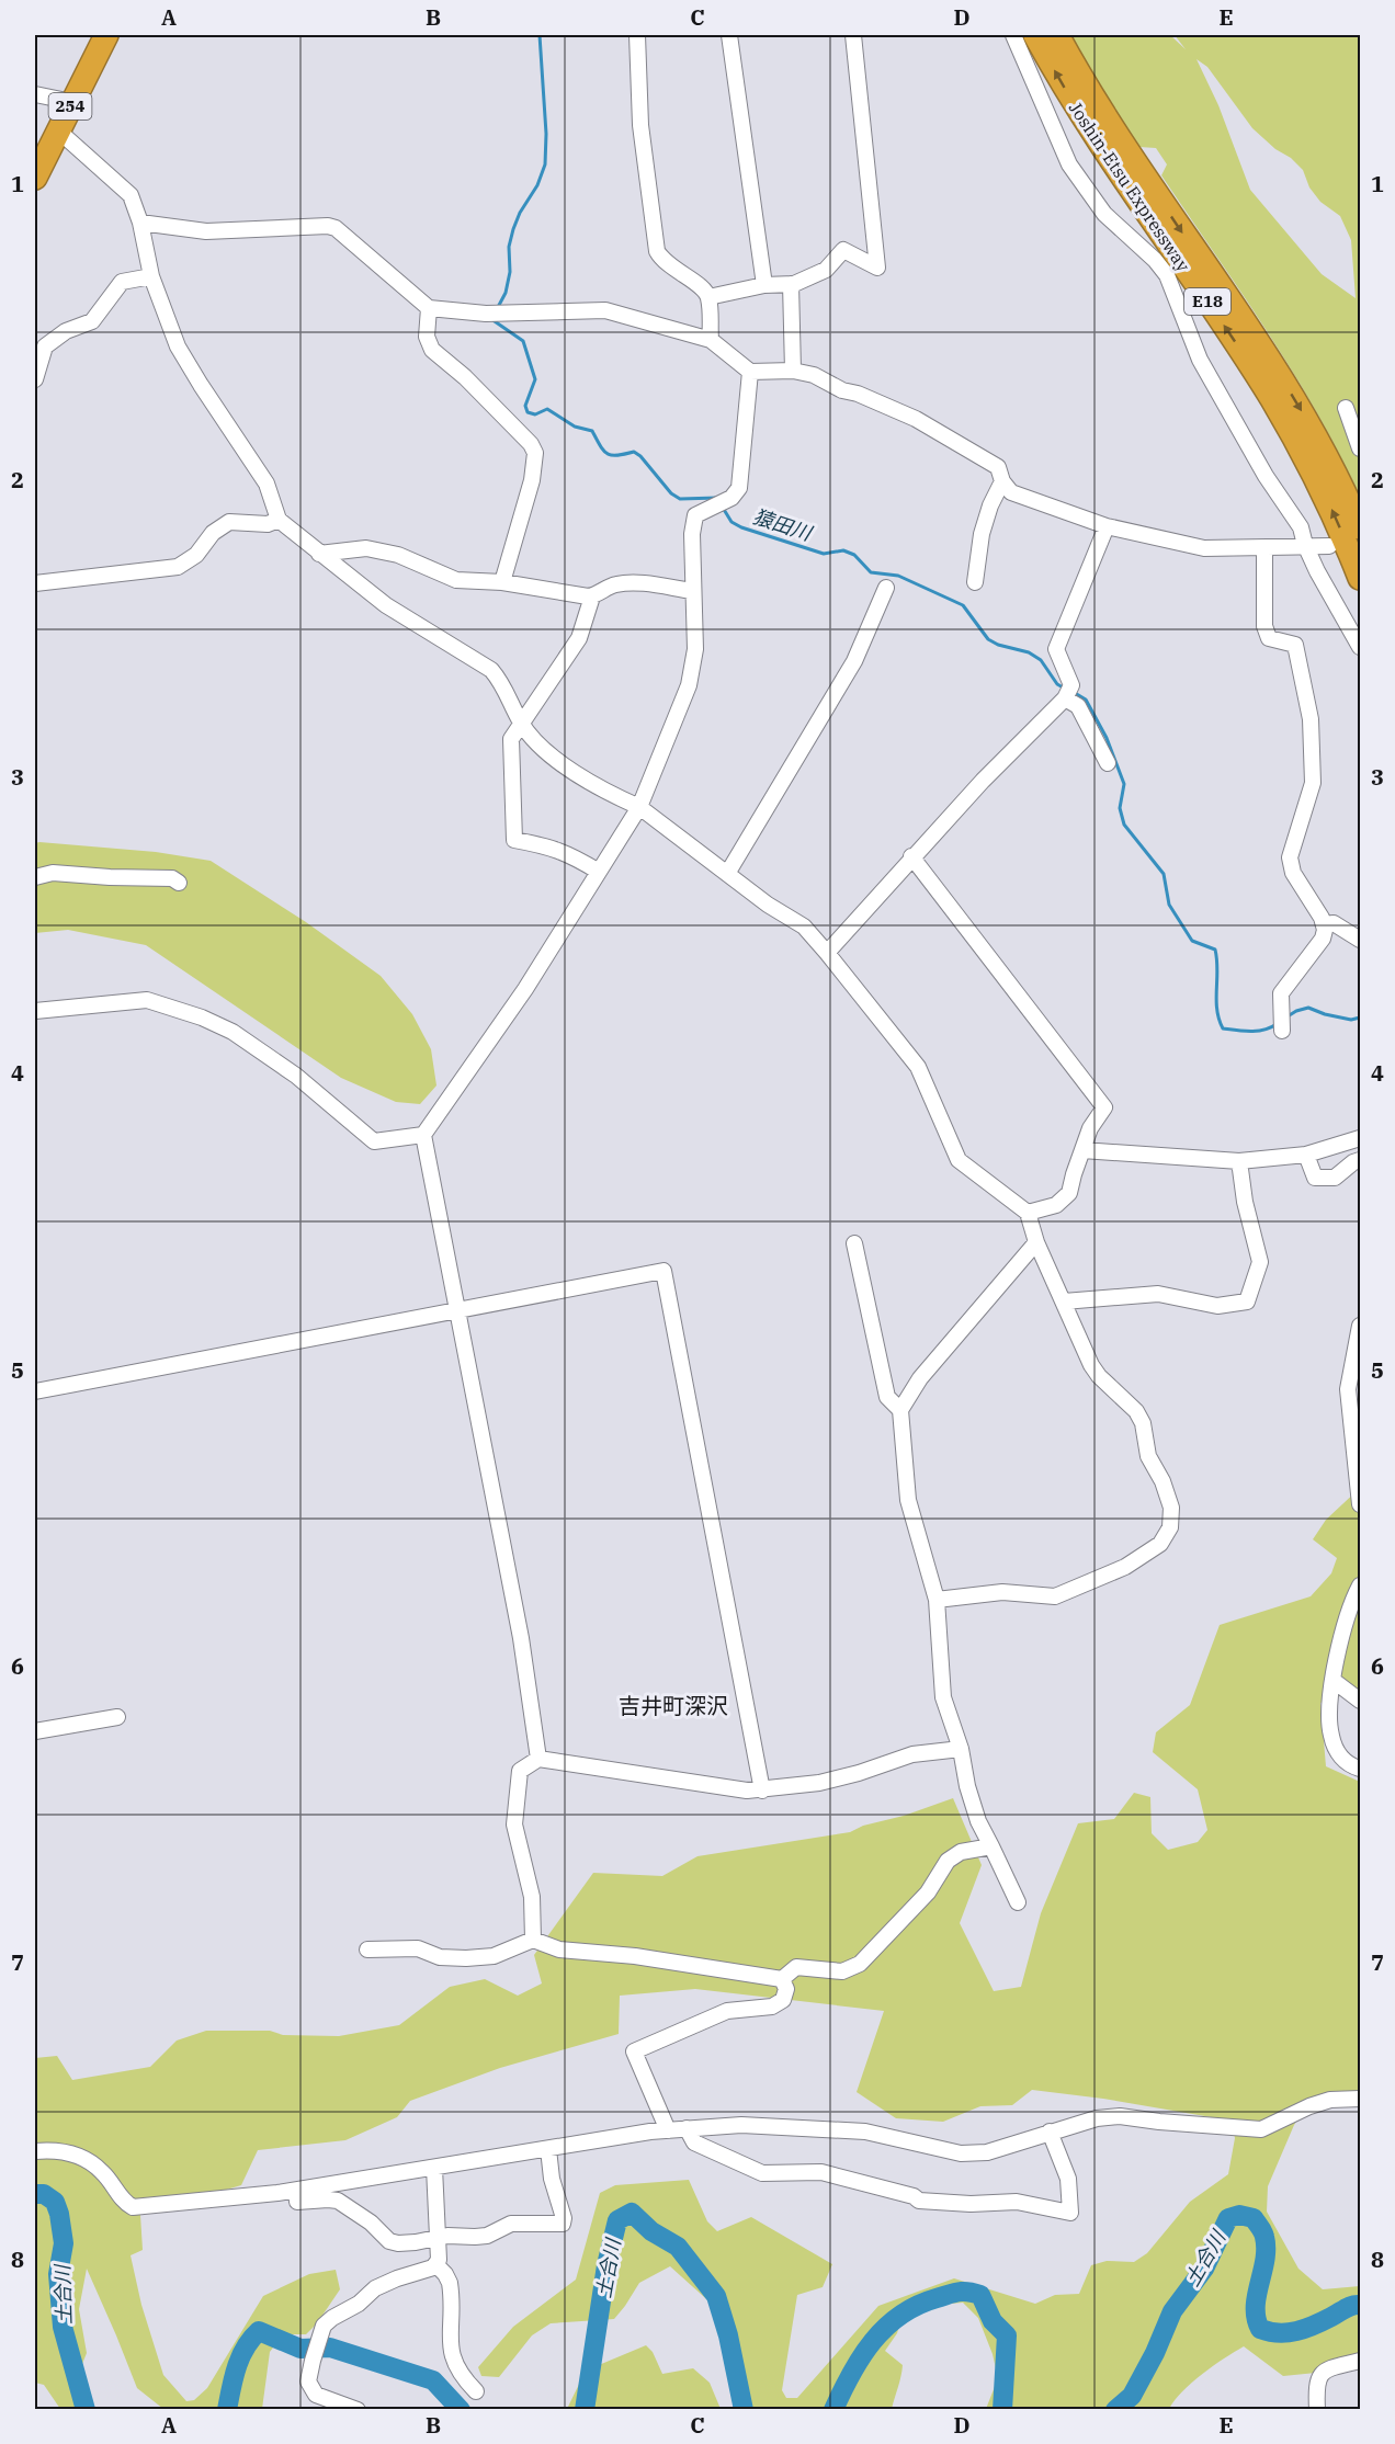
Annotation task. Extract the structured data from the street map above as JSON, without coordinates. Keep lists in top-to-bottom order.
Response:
{
  "streets": {
    "highway": ["254", "Joshin-Etsu Expressway", "E18"]
  },
  "districts": ["吉井町深沢"],
  "water": ["猿田川", "土合川"],
  "grid": {
    "columns": [
      "A",
      "B",
      "C",
      "D",
      "E"
    ],
    "rows": [
      "1",
      "2",
      "3",
      "4",
      "5",
      "6",
      "7",
      "8"
    ]
  }
}
